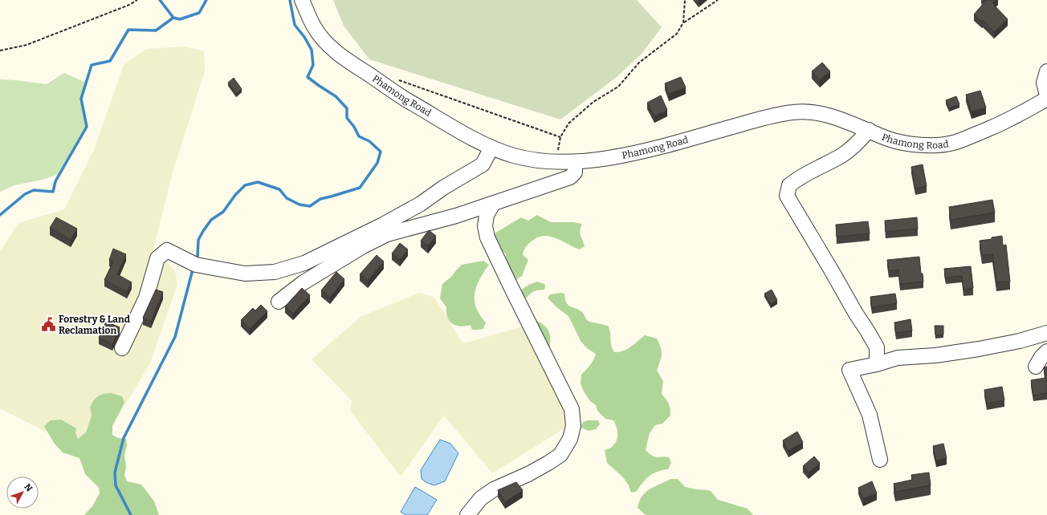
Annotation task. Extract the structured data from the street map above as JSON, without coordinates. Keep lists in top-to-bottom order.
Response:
{
  "streets": {
    "street": ["Phamong Road"]
  },
  "places": {
    "public building": ["Forestry & Land Reclamation"]
  },
  "north": "top right"
}
